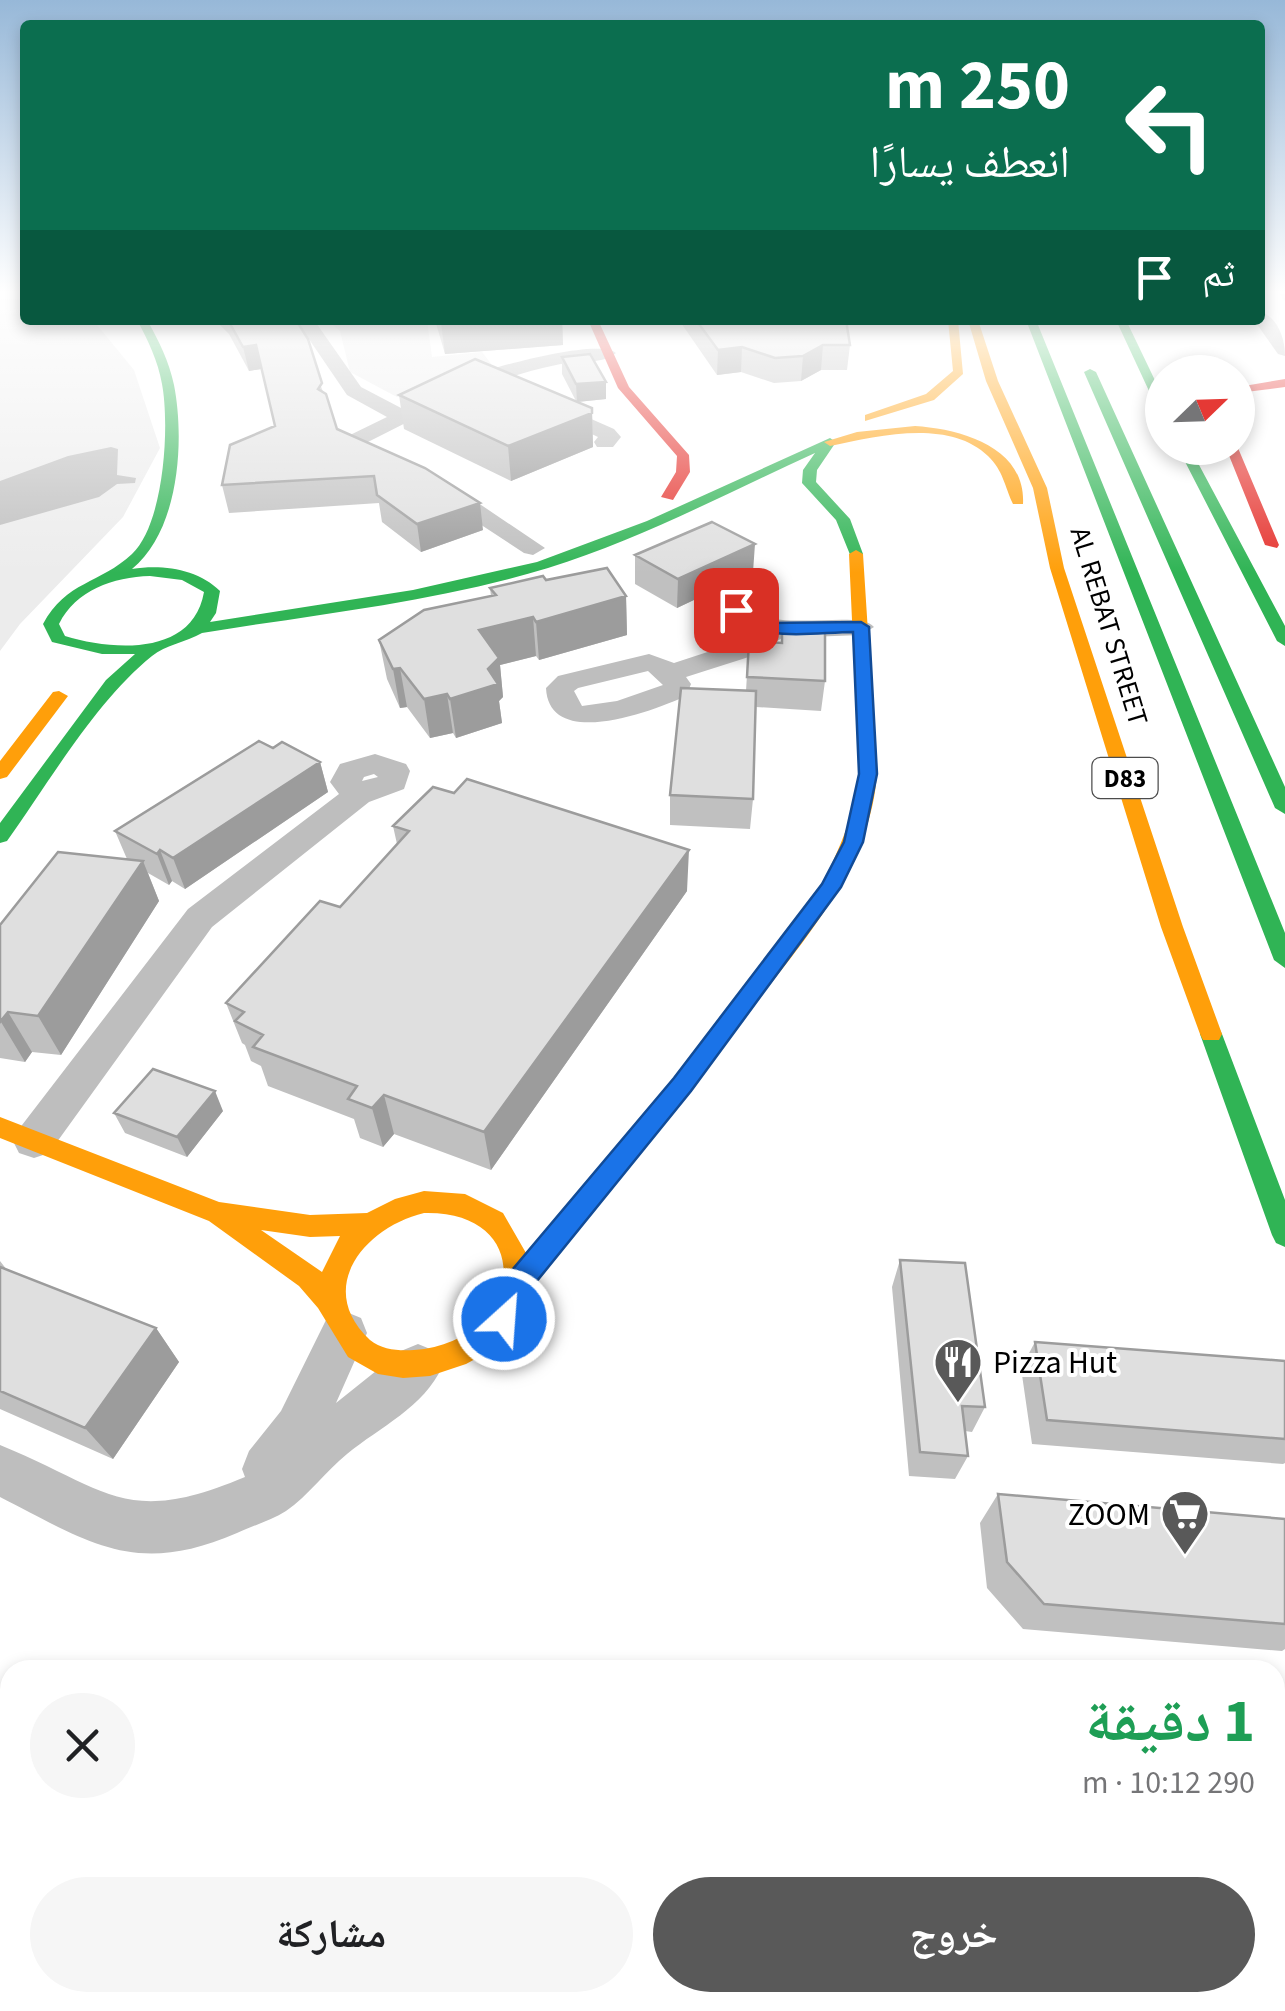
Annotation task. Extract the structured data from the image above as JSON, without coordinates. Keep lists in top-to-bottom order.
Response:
{
  "streets": {
    "main road": ["AL REBAT STREET", "D83"]
  },
  "places": {
    "restaurant": ["Pizza Hut"],
    "supermarket": ["ZOOM"]
  },
  "north": "top right",
  "page": {
    "turn": ["250 m", "انعطف يسارًا"],
    "then": "ثم",
    "heading": ["1 دقيقة", "290 m · 10:12"],
    "buttons": ["خروج", "مشاركة"]
  }
}
